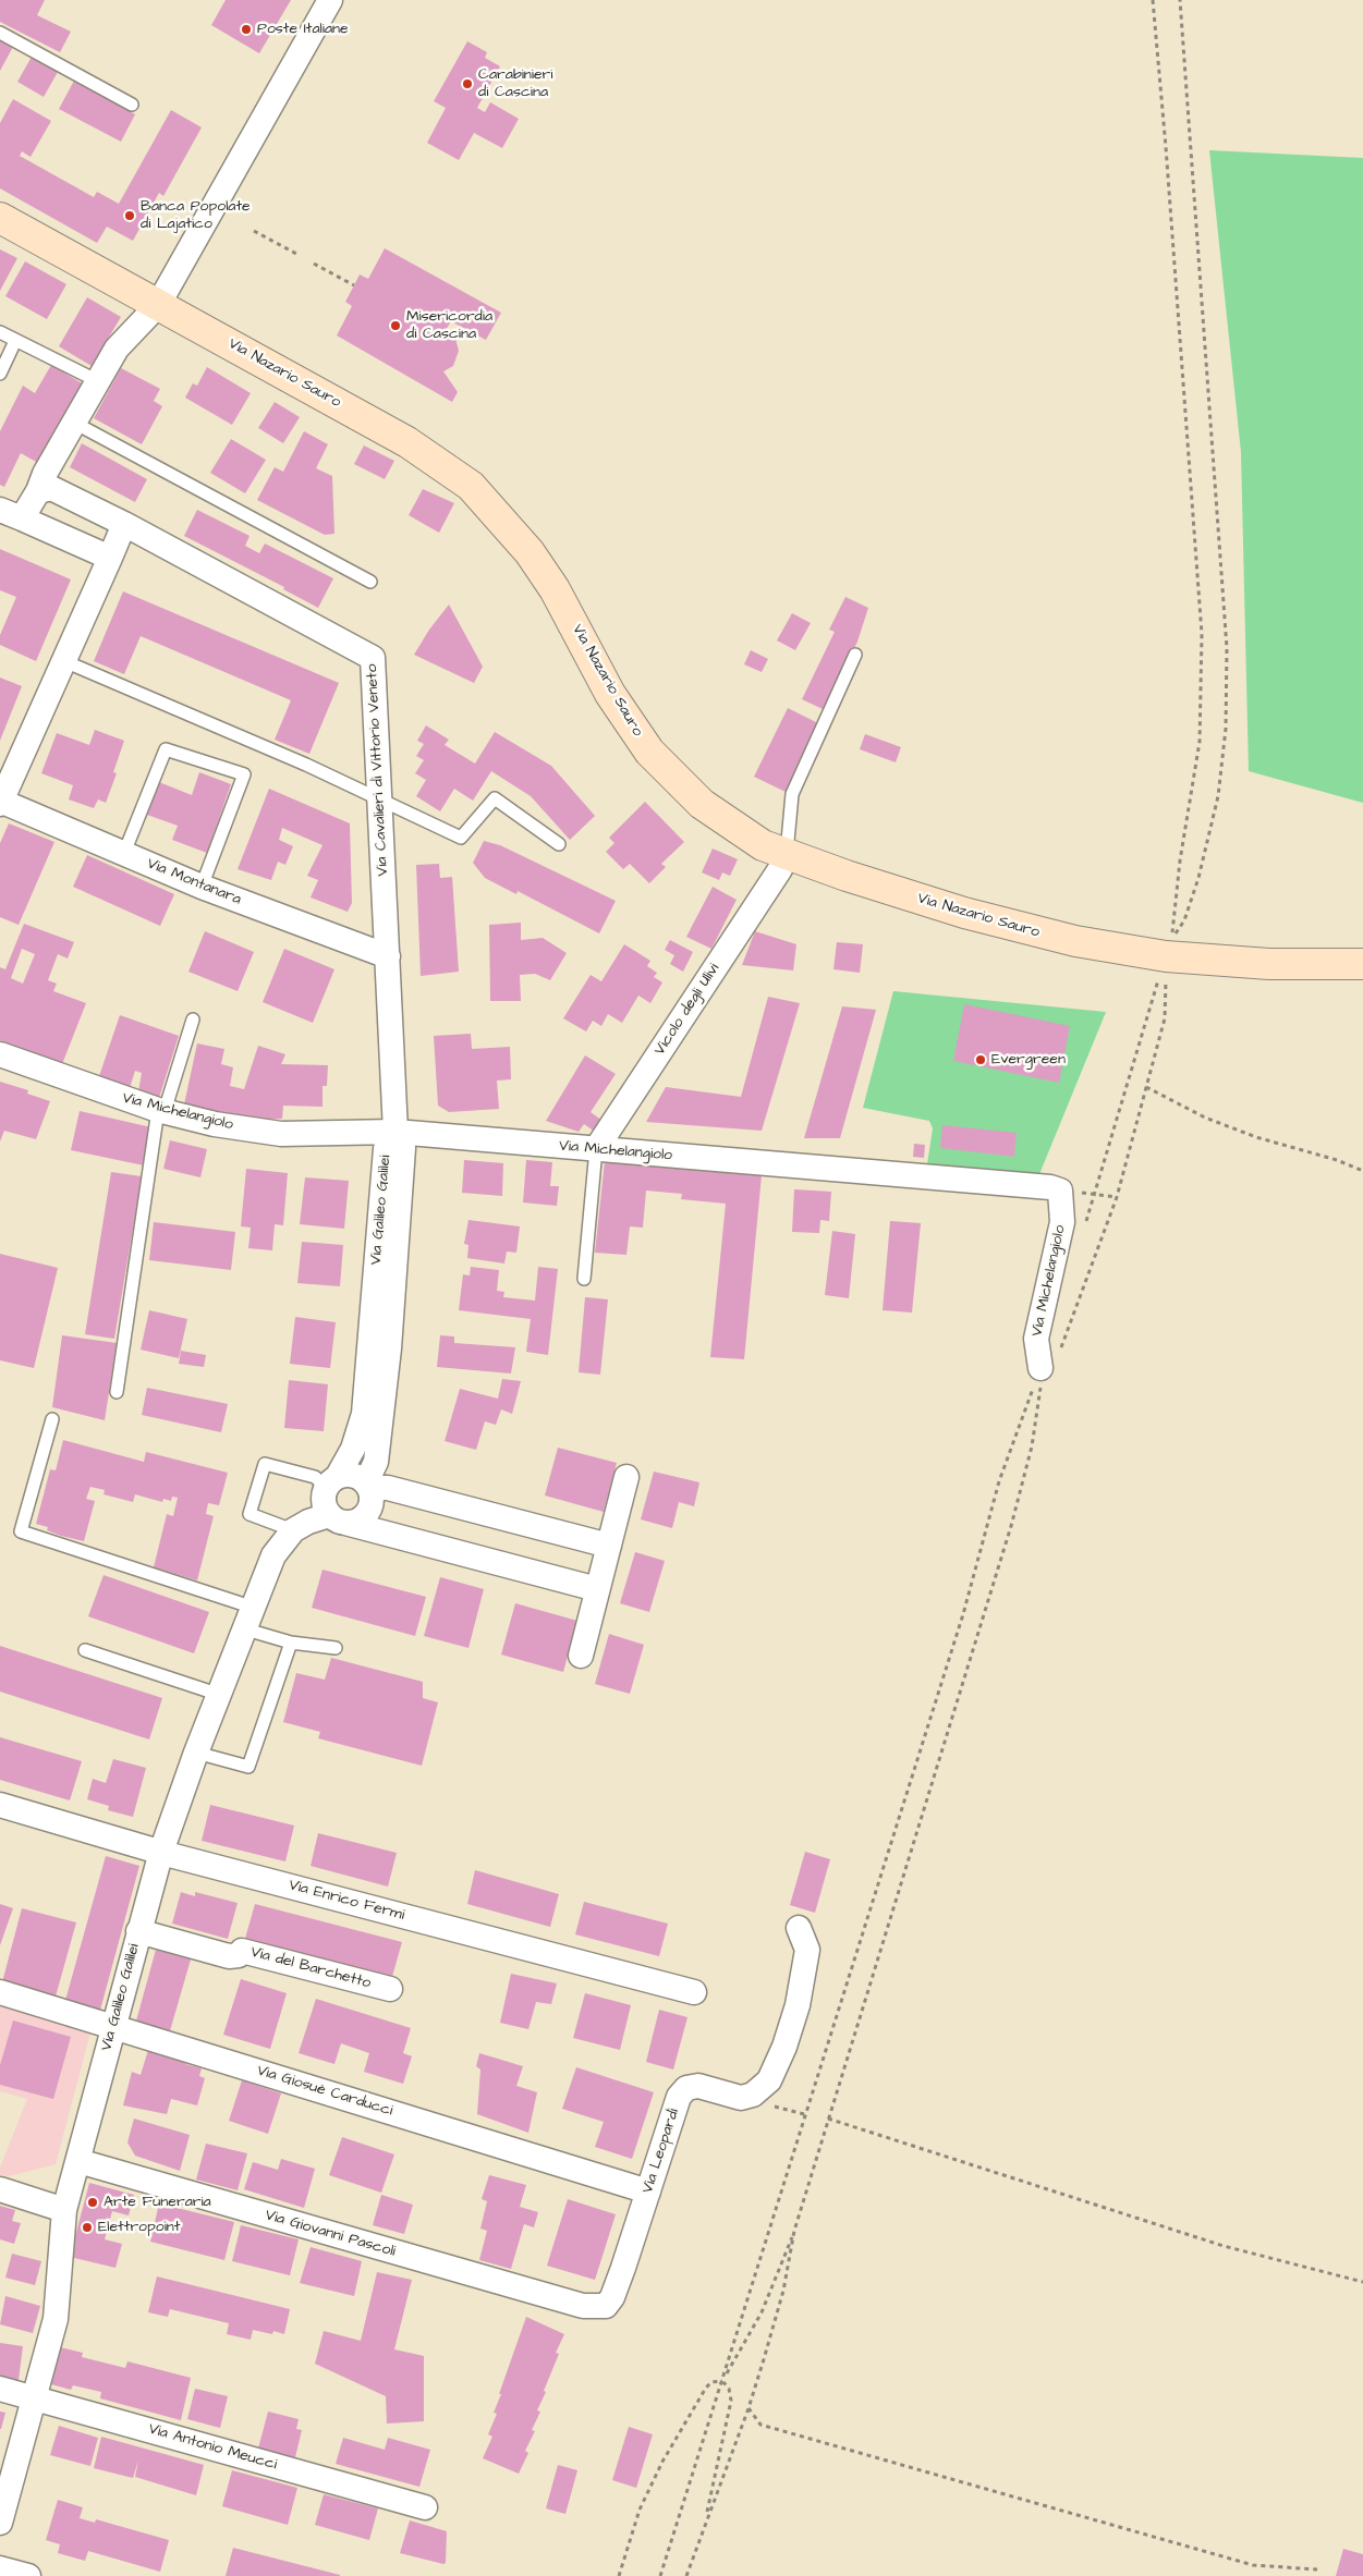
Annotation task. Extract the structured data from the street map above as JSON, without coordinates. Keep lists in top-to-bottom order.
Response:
{
  "streets": {
    "main road": ["Via Nazario Sauro"],
    "street": [
      "Via Cavalieri di Vittorio Veneto",
      "Via Montanara",
      "Vicolo degli Ulivi",
      "Via Michelangiolo",
      "Via Galileo Galilei",
      "Via Enrico Fermi",
      "Via del Barchetto",
      "Via Giosuè Carducci",
      "Via Leopardi",
      "Via Giovanni Pascoli",
      "Via Antonio Meucci"
    ]
  },
  "crossings": [
    ["Via Nazario Sauro", "Vicolo degli Ulivi"],
    ["Via Cavalieri di Vittorio Veneto", "Via Montanara"],
    ["Via Cavalieri di Vittorio Veneto", "Via Michelangiolo"],
    ["Via Cavalieri di Vittorio Veneto", "Via Galileo Galilei"],
    ["Vicolo degli Ulivi", "Via Michelangiolo"],
    ["Via Michelangiolo", "Via Galileo Galilei"],
    ["Via Galileo Galilei", "Via Enrico Fermi"],
    ["Via Galileo Galilei", "Via del Barchetto"],
    ["Via Galileo Galilei", "Via Giosuè Carducci"],
    ["Via Galileo Galilei", "Via Giovanni Pascoli"],
    ["Via Galileo Galilei", "Via Antonio Meucci"],
    ["Via Giosuè Carducci", "Via Leopardi"],
    ["Via Leopardi", "Via Giovanni Pascoli"]
  ],
  "places": [
    "Poste Italiane",
    "Carabinieri di Cascina",
    "Banca Popolate di Lajatico",
    "Misericordia di Cascina",
    "Evergreen",
    "Arte Funeraria",
    "Elettropoint"
  ]
}
